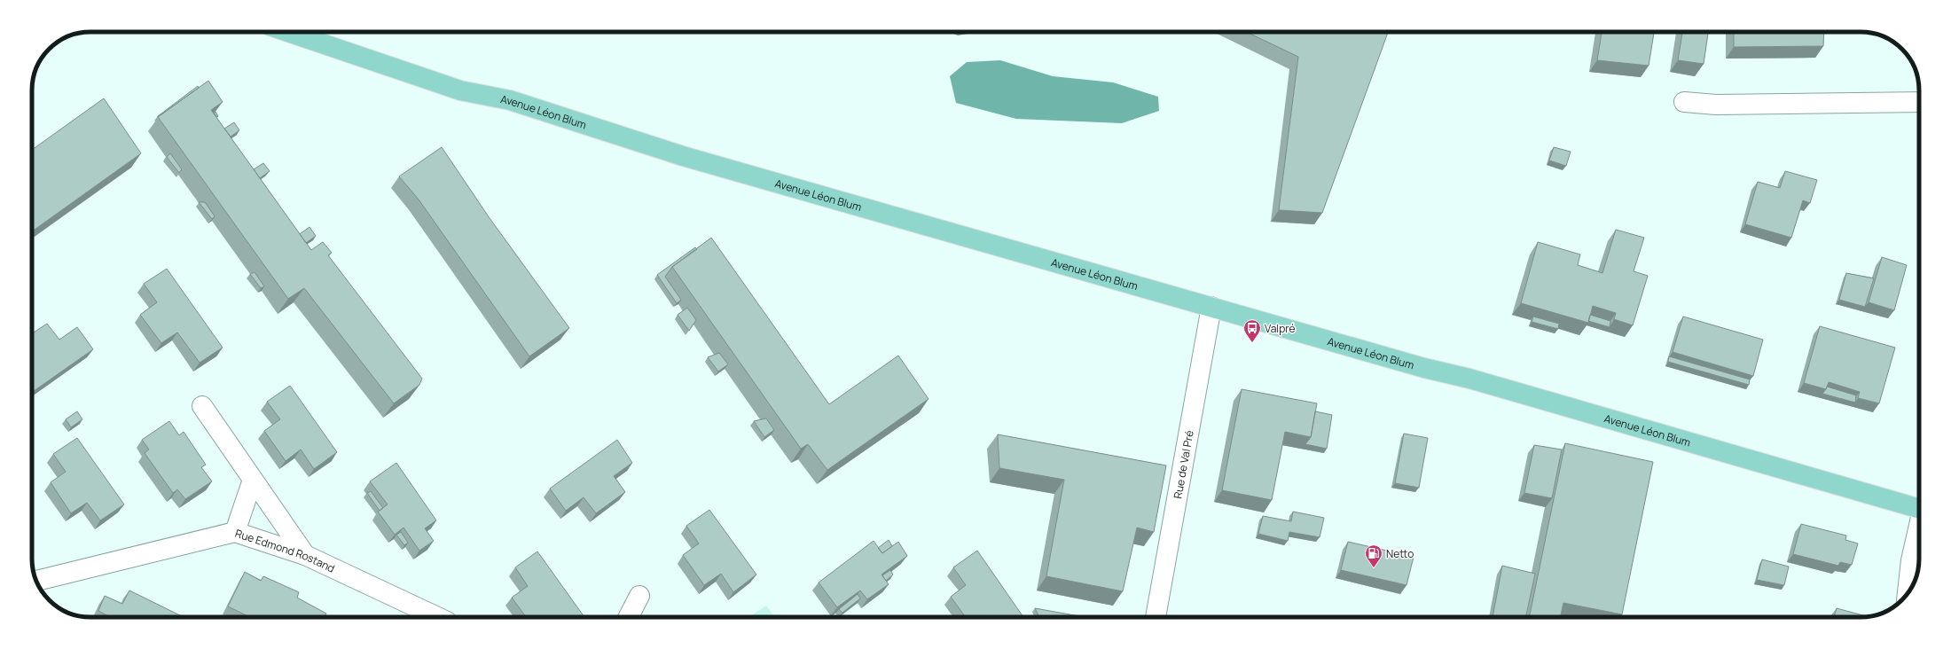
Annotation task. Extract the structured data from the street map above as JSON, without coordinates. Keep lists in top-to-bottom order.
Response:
{
  "streets": {
    "main road": ["Avenue Léon Blum"],
    "street": ["Rue de Val Pré", "Rue Edmond Rostand"]
  },
  "crossings": [
    ["Avenue Léon Blum", "Rue de Val Pré"]
  ],
  "places": {
    "bus stop": ["Valpré"],
    "fuel station": ["Netto"]
  }
}
